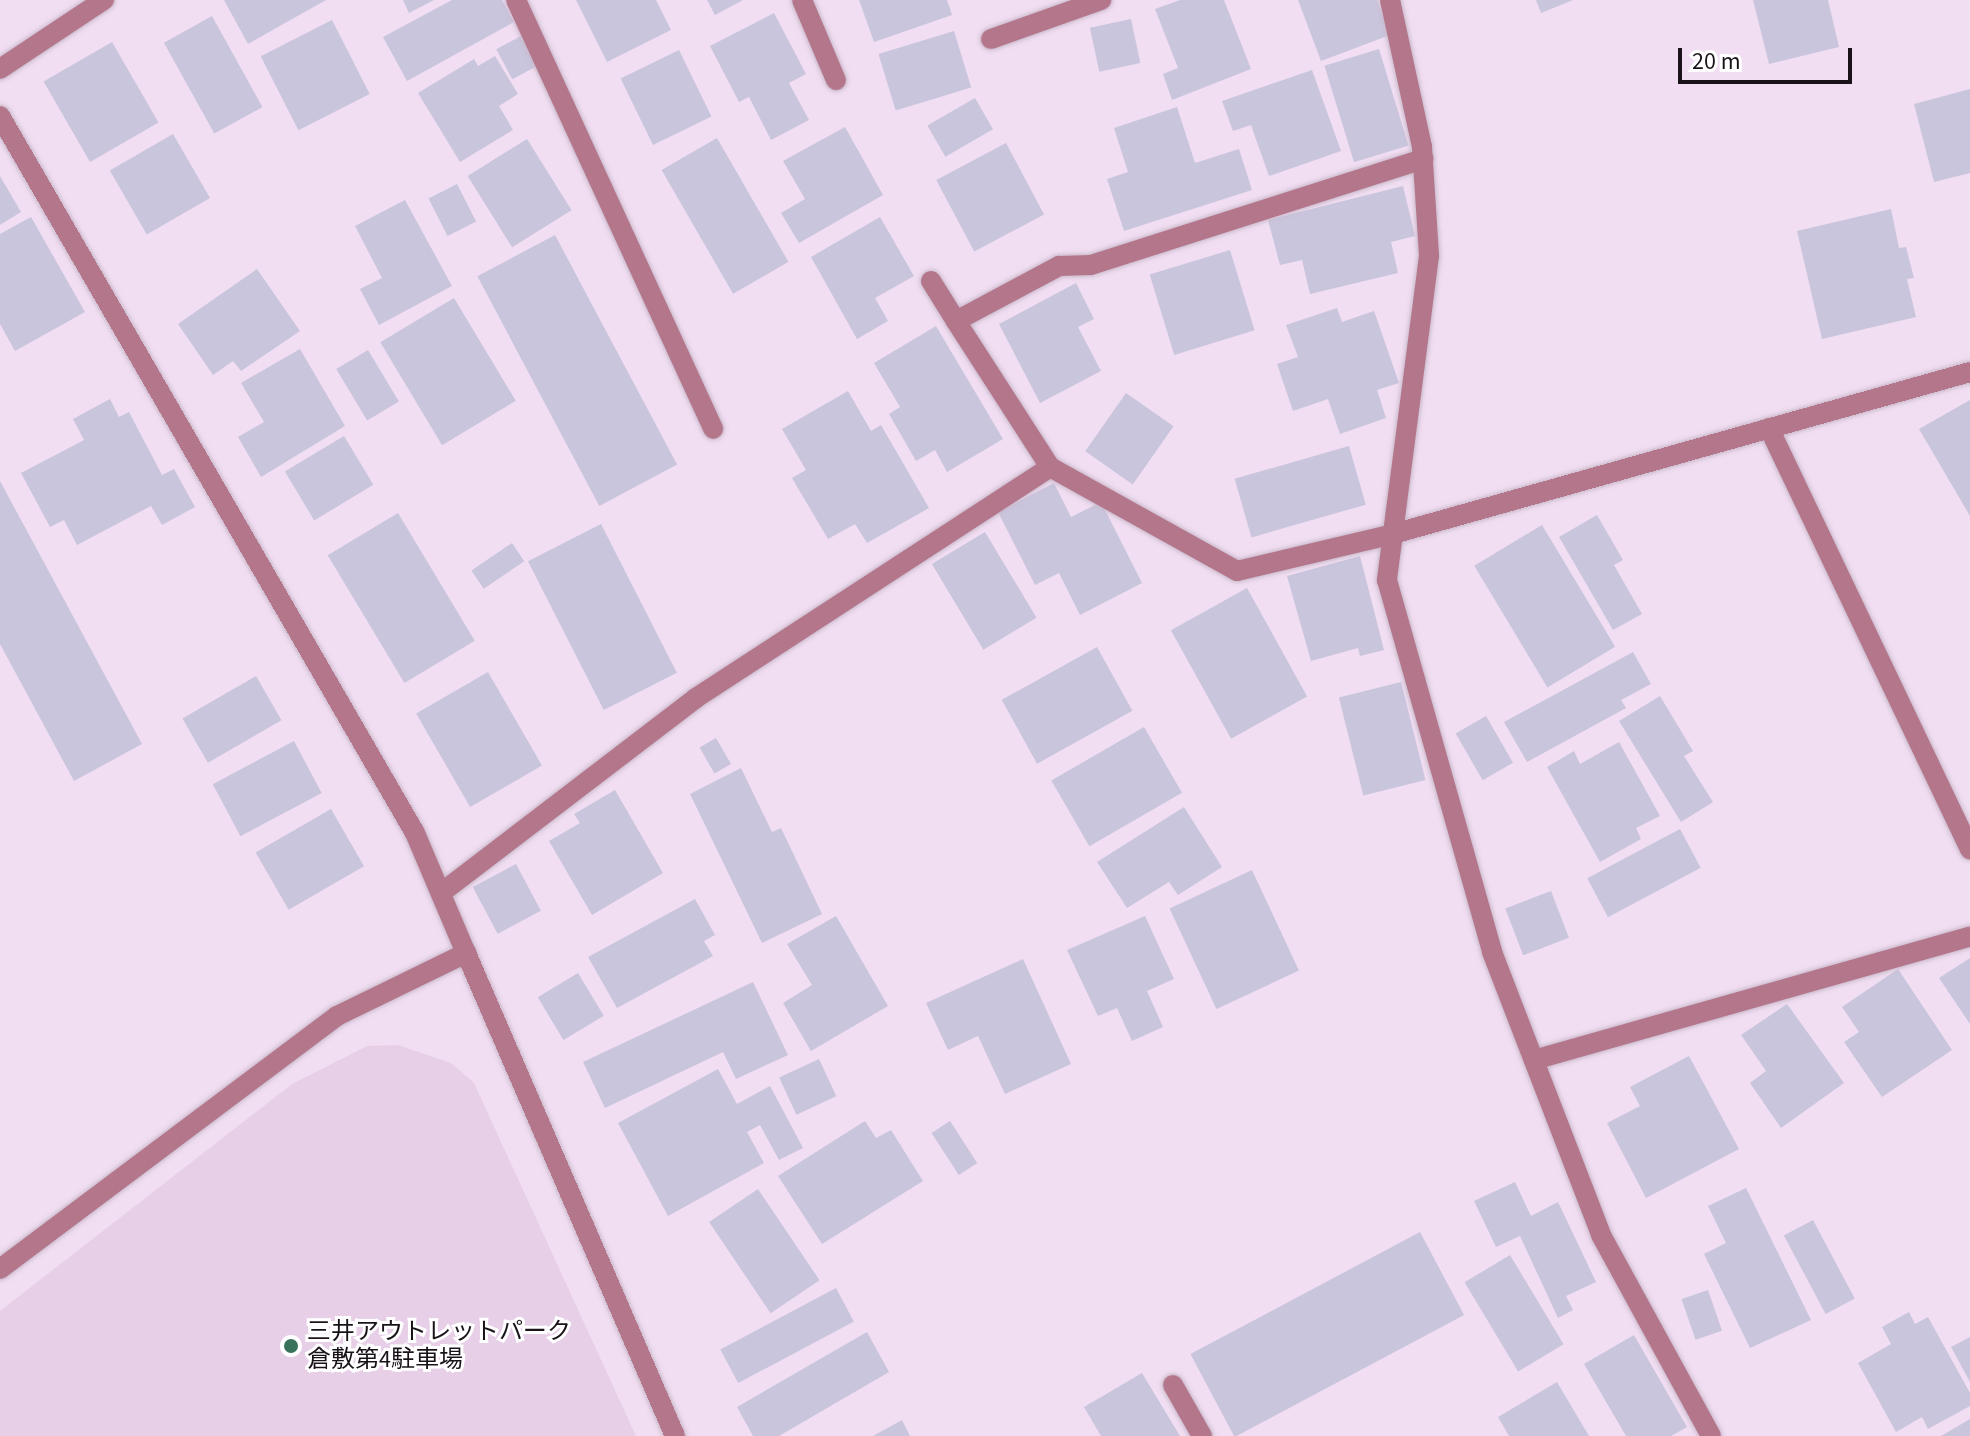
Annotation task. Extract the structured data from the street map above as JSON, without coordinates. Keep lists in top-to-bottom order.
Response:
{
  "places": ["三井アウトレットパーク 倉敷第4駐車場"],
  "scale_bar": "20 m"
}
